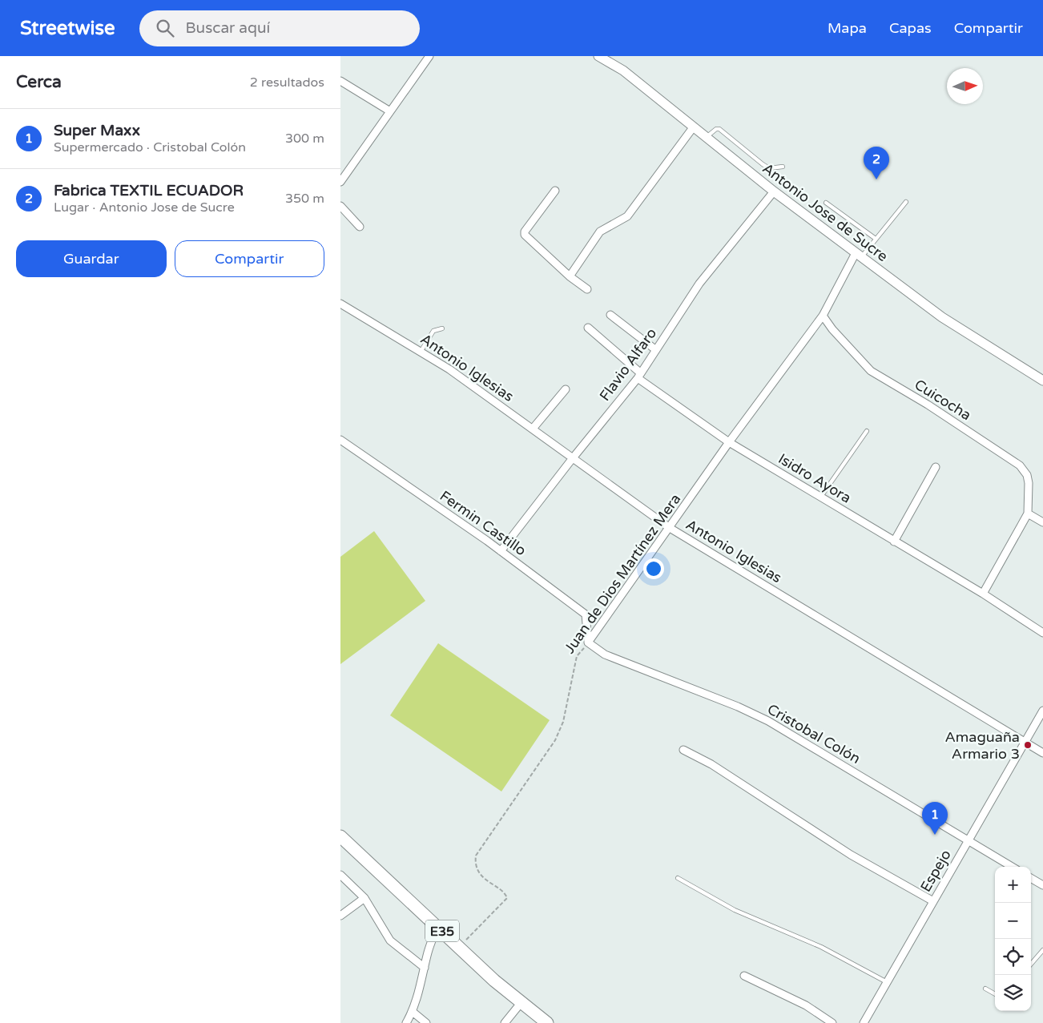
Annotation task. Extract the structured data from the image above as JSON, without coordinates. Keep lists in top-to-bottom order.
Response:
{
  "streets": {
    "highway": ["E35"],
    "street": [
      "Antonio Jose de Sucre",
      "Flavio Alfaro",
      "Antonio Iglesias",
      "Cuicocha",
      "Isidro Ayora",
      "Fermin Castillo",
      "Juan de Dios Martínez Mera",
      "Cristobal Colón",
      "Espejo"
    ]
  },
  "crossings": [
    ["Antonio Jose de Sucre", "Flavio Alfaro"],
    ["Antonio Jose de Sucre", "Juan de Dios Martínez Mera"],
    ["Flavio Alfaro", "Antonio Iglesias"],
    ["Flavio Alfaro", "Isidro Ayora"],
    ["Flavio Alfaro", "Fermin Castillo"],
    ["Antonio Iglesias", "Juan de Dios Martínez Mera"],
    ["Antonio Iglesias", "Espejo"],
    ["Cuicocha", "Juan de Dios Martínez Mera"],
    ["Isidro Ayora", "Juan de Dios Martínez Mera"],
    ["Fermin Castillo", "Juan de Dios Martínez Mera"],
    ["Juan de Dios Martínez Mera", "Cristobal Colón"],
    ["Juan de Dios Martínez Mera", "E35"],
    ["Cristobal Colón", "Espejo"]
  ],
  "places": ["Amaguaña Armario 3"],
  "north": "right",
  "page": {
    "header": "Streetwise",
    "search": "Buscar aquí",
    "nav": ["Mapa", "Capas", "Compartir"],
    "heading": ["Cerca", "2 resultados"],
    "list": [
      {
        "mark": "1",
        "name": "Super Maxx",
        "note": "Supermercado · Cristobal Colón",
        "value": "300 m"
      },
      {
        "mark": "2",
        "name": "Fabrica TEXTIL ECUADOR",
        "note": "Lugar · Antonio Jose de Sucre",
        "value": "350 m"
      }
    ],
    "pins": ["2", "1"],
    "buttons": ["Guardar", "Compartir"],
    "map_buttons": ["+", "−"]
  }
}
